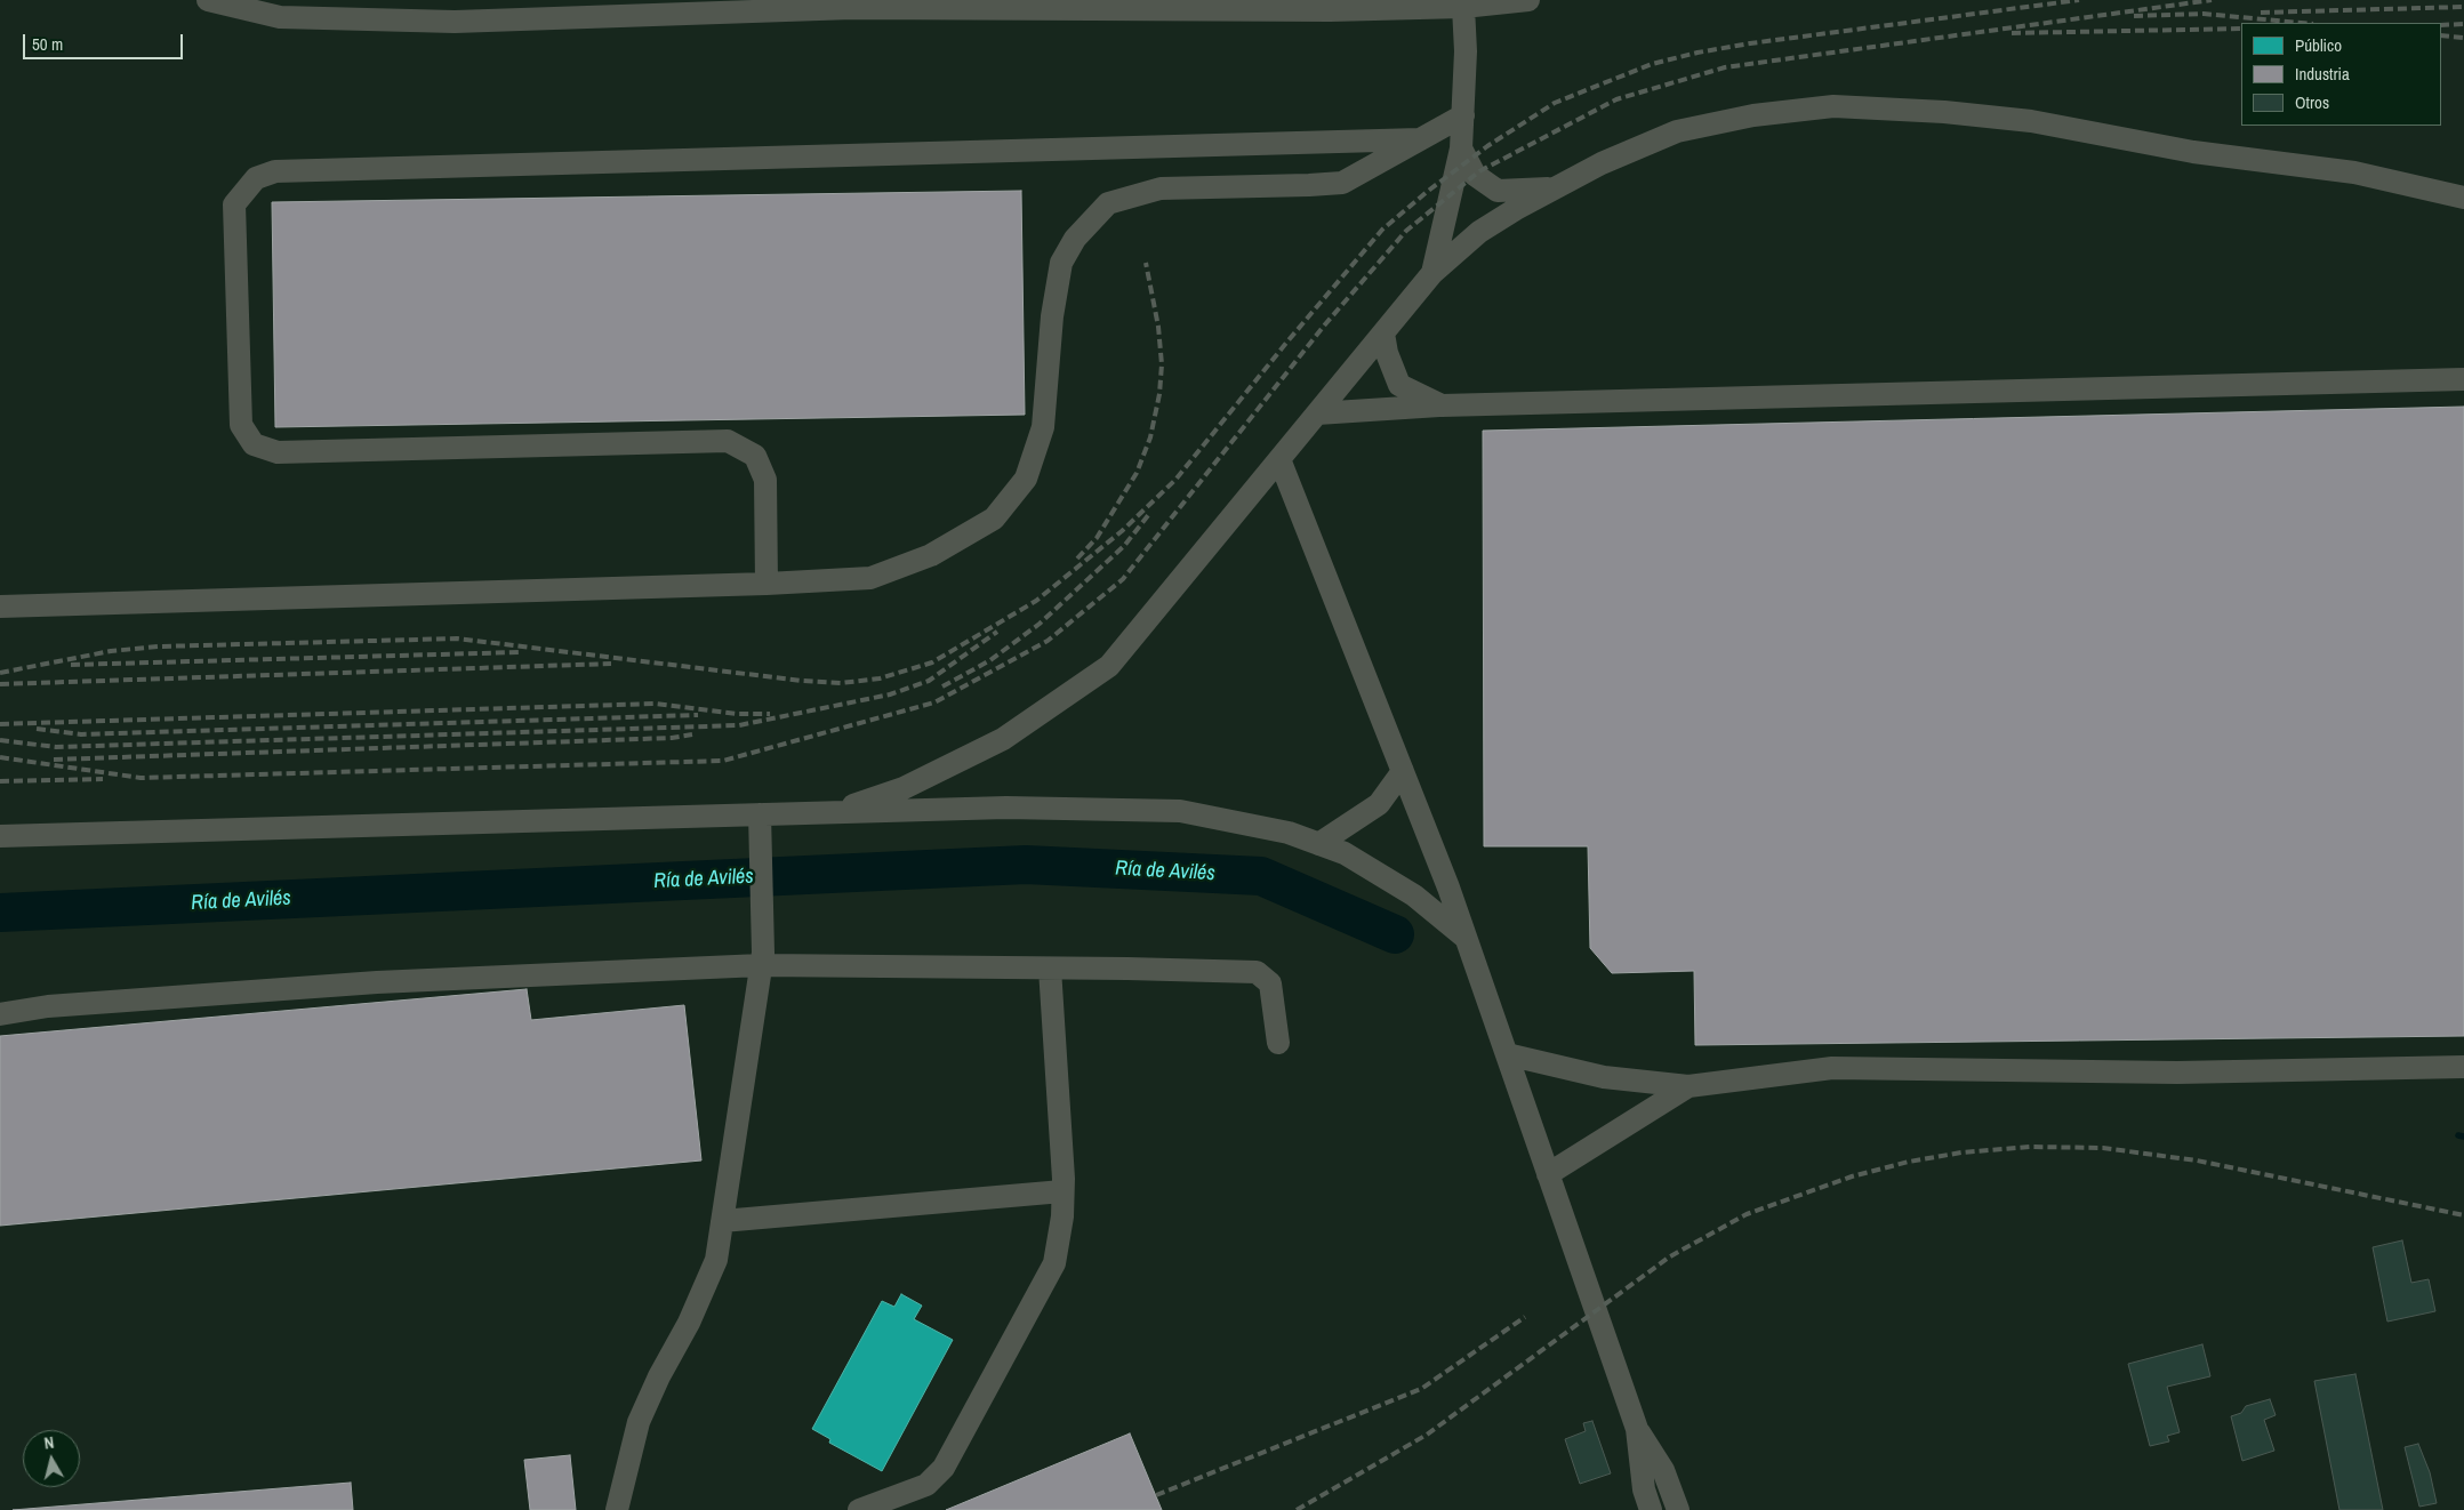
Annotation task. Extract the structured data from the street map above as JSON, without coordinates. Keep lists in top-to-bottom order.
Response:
{
  "water": ["Ría de Avilés"],
  "legend": ["Público", "Industria", "Otros"],
  "scale_bar": "50 m",
  "north": "top"
}
